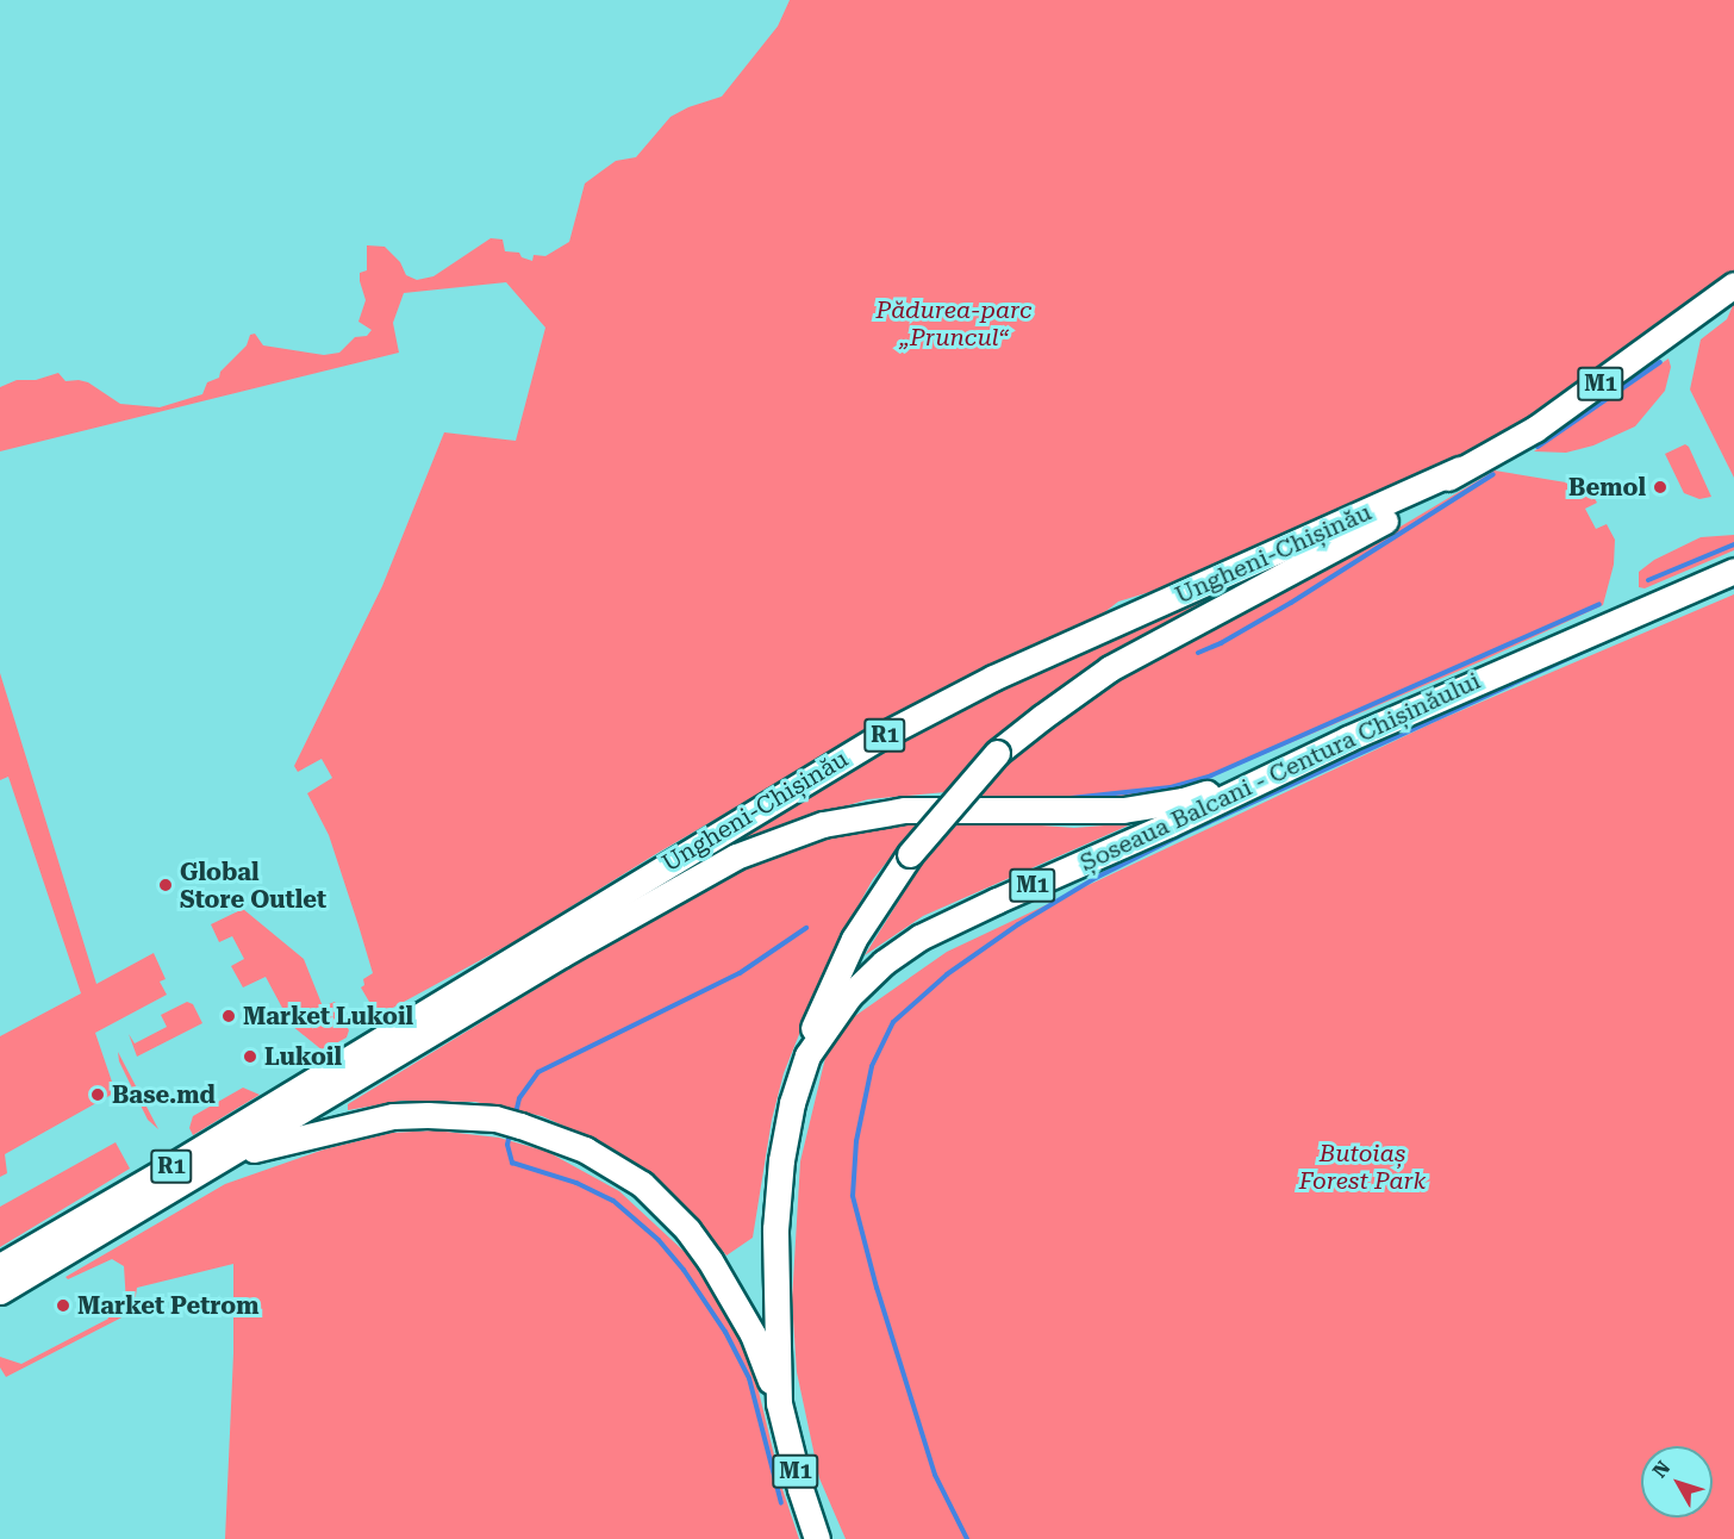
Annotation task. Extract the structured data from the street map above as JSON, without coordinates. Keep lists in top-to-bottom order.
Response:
{
  "streets": {
    "highway": [
      "M1",
      "Ungheni-Chișinău",
      "R1",
      "Șoseaua Balcani - Centura Chișinăului"
    ]
  },
  "crossings": [
    ["M1", "Ungheni-Chișinău"],
    ["M1", "Șoseaua Balcani - Centura Chișinăului"],
    ["Ungheni-Chișinău", "R1"],
    ["Ungheni-Chișinău", "Șoseaua Balcani - Centura Chișinăului"]
  ],
  "parks": ["Pădurea-parc „Pruncul“", "Butoiaș Forest Park"],
  "places": [
    "Bemol",
    "Global Store Outlet",
    "Market Lukoil",
    "Lukoil",
    "Base.md",
    "Market Petrom"
  ],
  "north": "top left"
}
